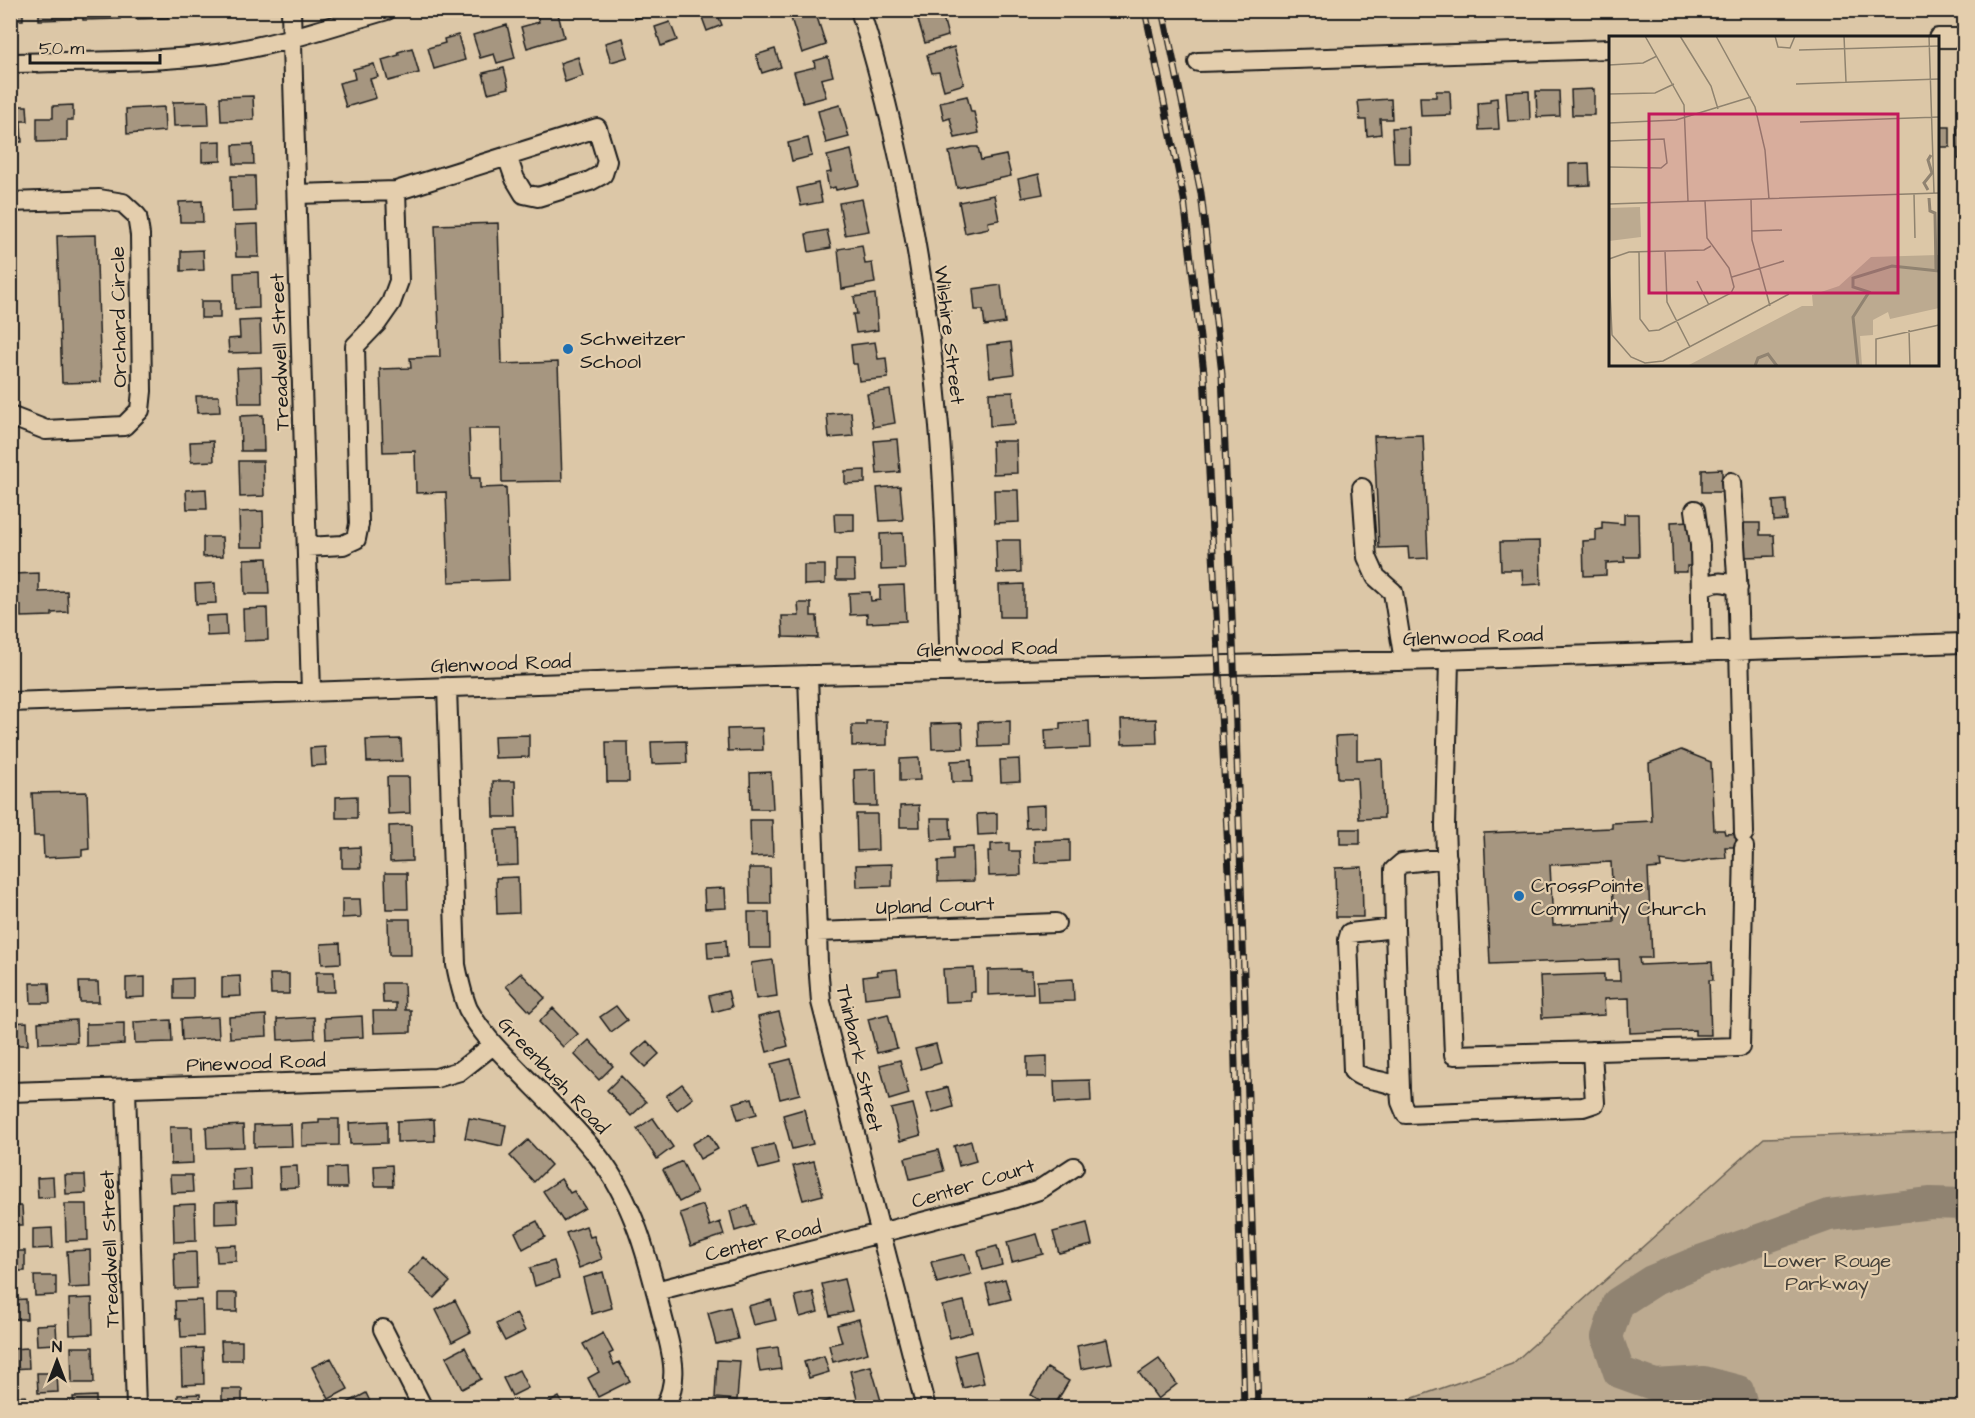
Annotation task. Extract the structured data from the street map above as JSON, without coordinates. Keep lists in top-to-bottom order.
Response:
{
  "streets": {
    "street": [
      "Orchard Circle",
      "Wilshire Street",
      "Treadwell Street",
      "Glenwood Road",
      "Upland Court",
      "Thinbark Street",
      "Pinewood Road",
      "Greenbush Road",
      "Center Court",
      "Center Road"
    ]
  },
  "crossings": [
    ["Wilshire Street", "Glenwood Road"],
    ["Treadwell Street", "Glenwood Road"],
    ["Treadwell Street", "Pinewood Road"],
    ["Glenwood Road", "Thinbark Street"],
    ["Glenwood Road", "Greenbush Road"],
    ["Upland Court", "Thinbark Street"],
    ["Thinbark Street", "Center Court"],
    ["Thinbark Street", "Center Road"],
    ["Pinewood Road", "Greenbush Road"],
    ["Greenbush Road", "Center Road"],
    ["Center Court", "Center Road"]
  ],
  "parks": ["Lower Rouge Parkway"],
  "places": ["Schweitzer School", "CrossPointe Community Church"],
  "scale_bar": "50 m",
  "north": "top"
}
